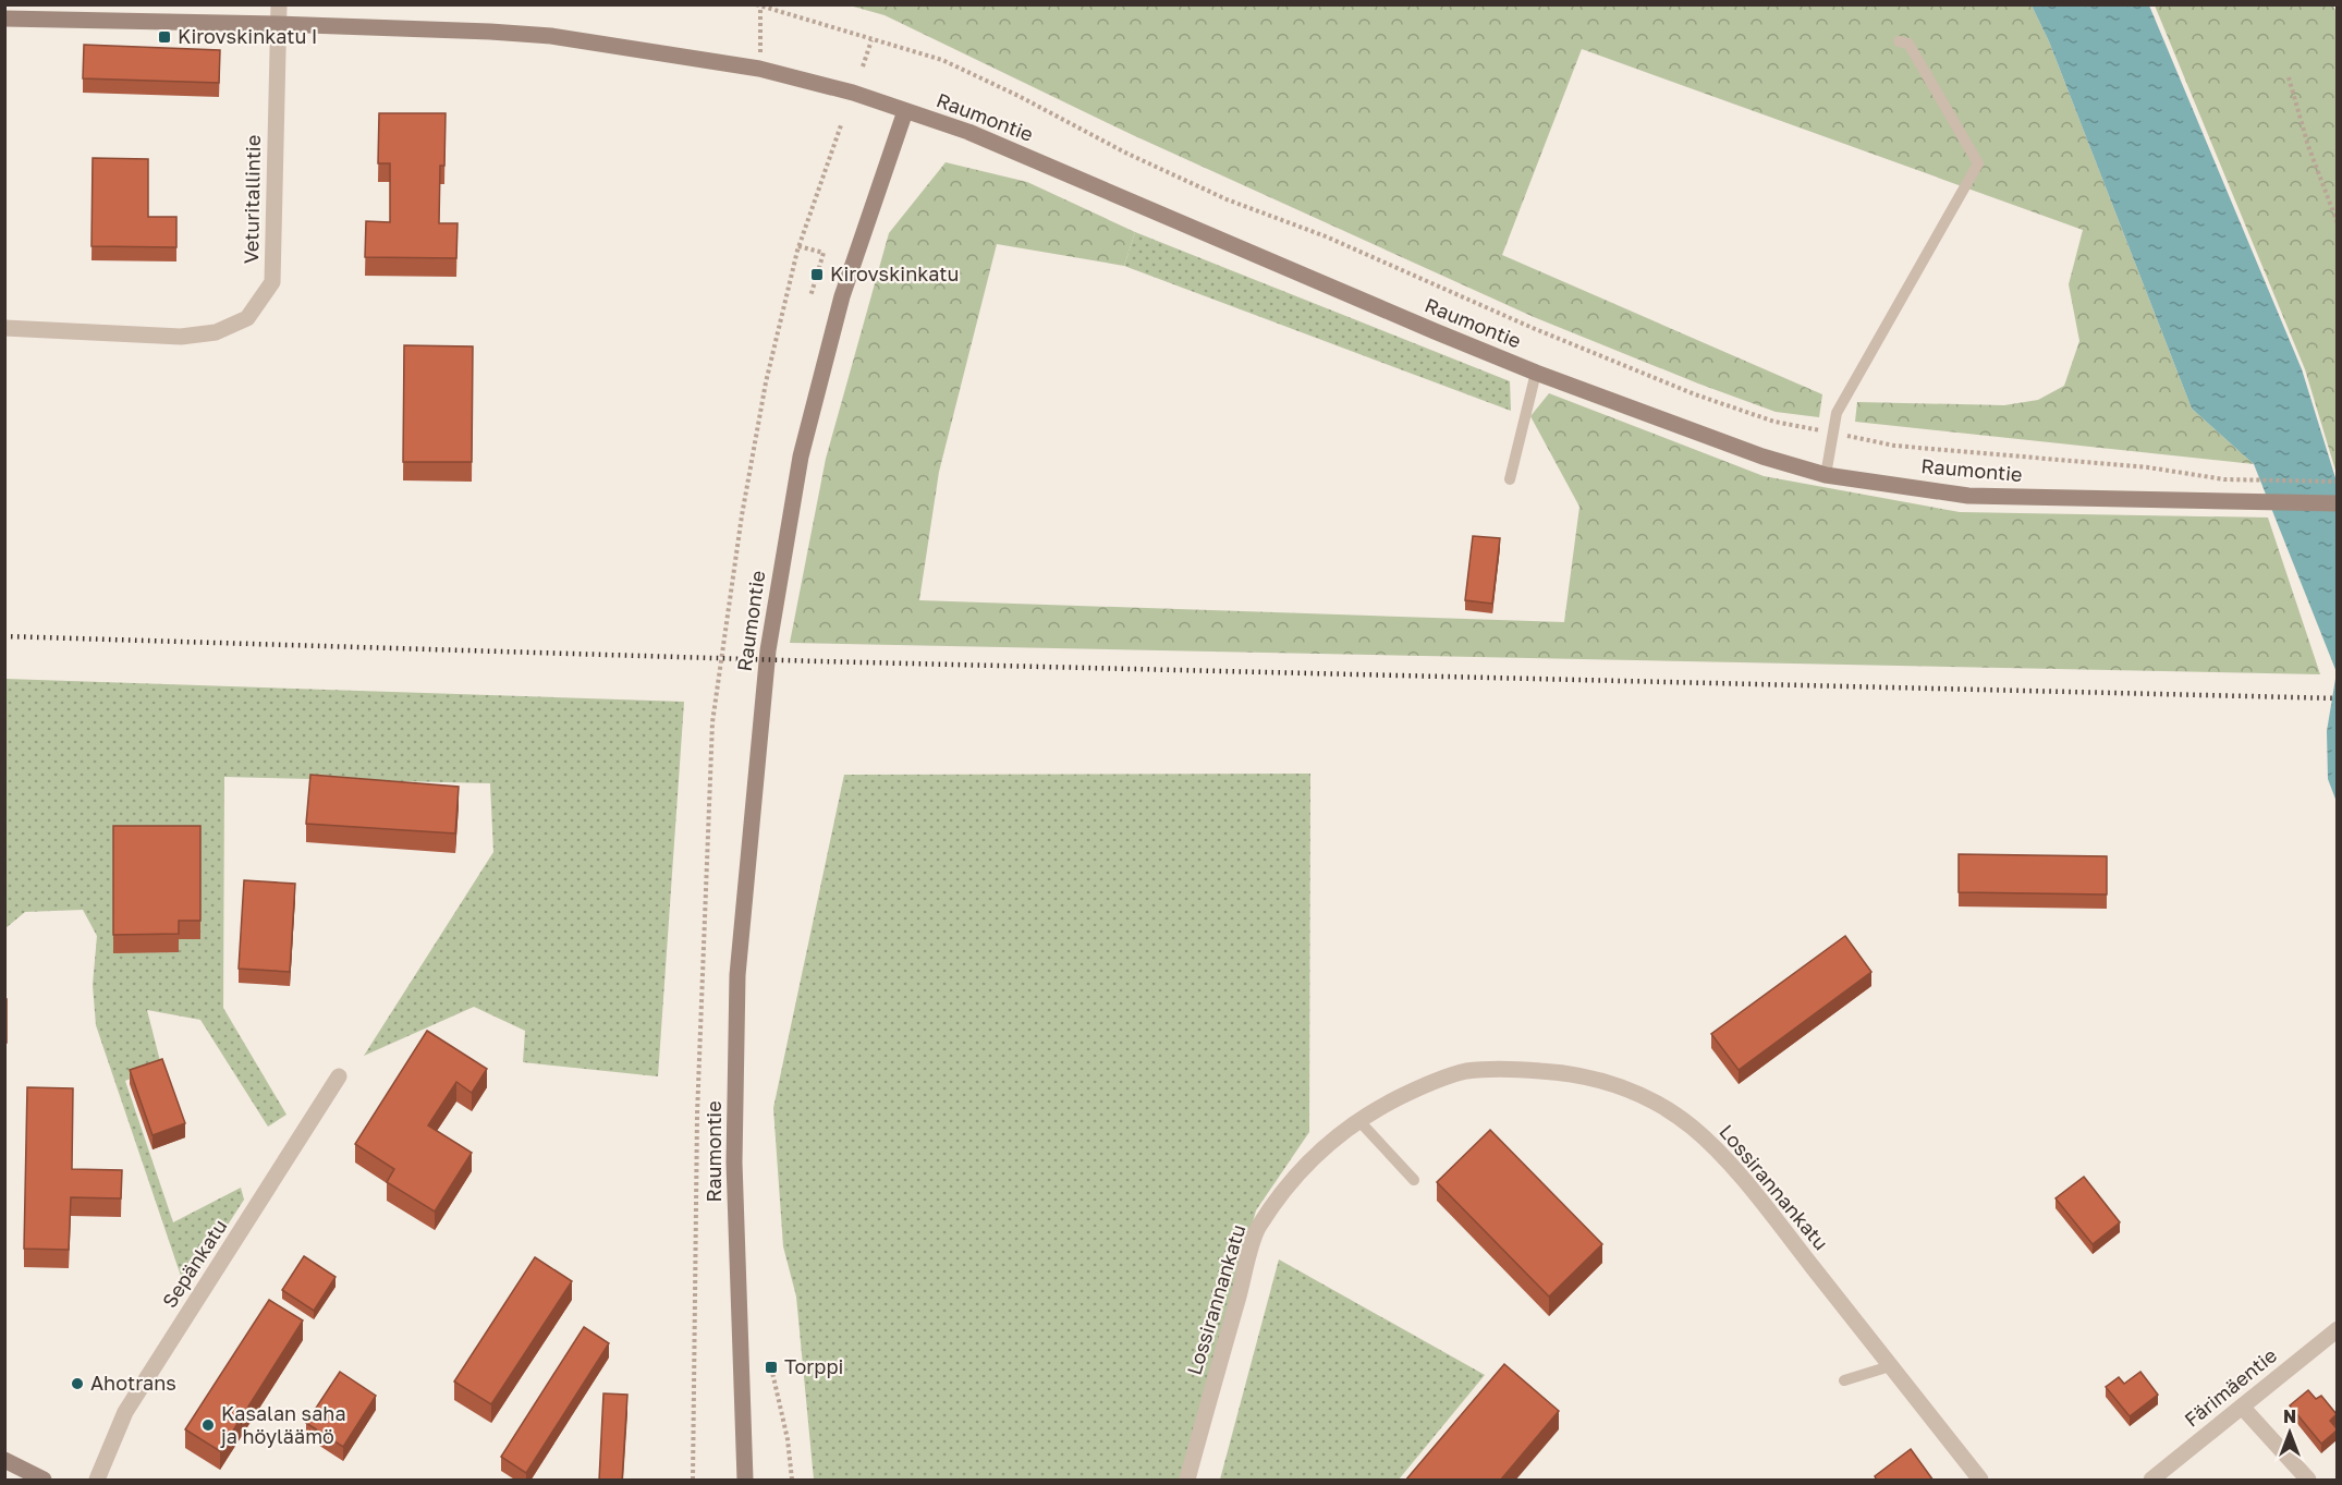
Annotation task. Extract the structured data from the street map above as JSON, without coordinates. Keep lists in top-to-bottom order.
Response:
{
  "streets": {
    "street": [
      "Raumontie",
      "Veturitallintie",
      "Lossirannankatu",
      "Sepänkatu",
      "Färimäentie"
    ]
  },
  "places": {
    "transit": ["Kirovskinkatu I", "Kirovskinkatu", "Torppi"],
    "other": ["Ahotrans", "Kasalan saha ja höyläämö"]
  },
  "north": "top"
}
